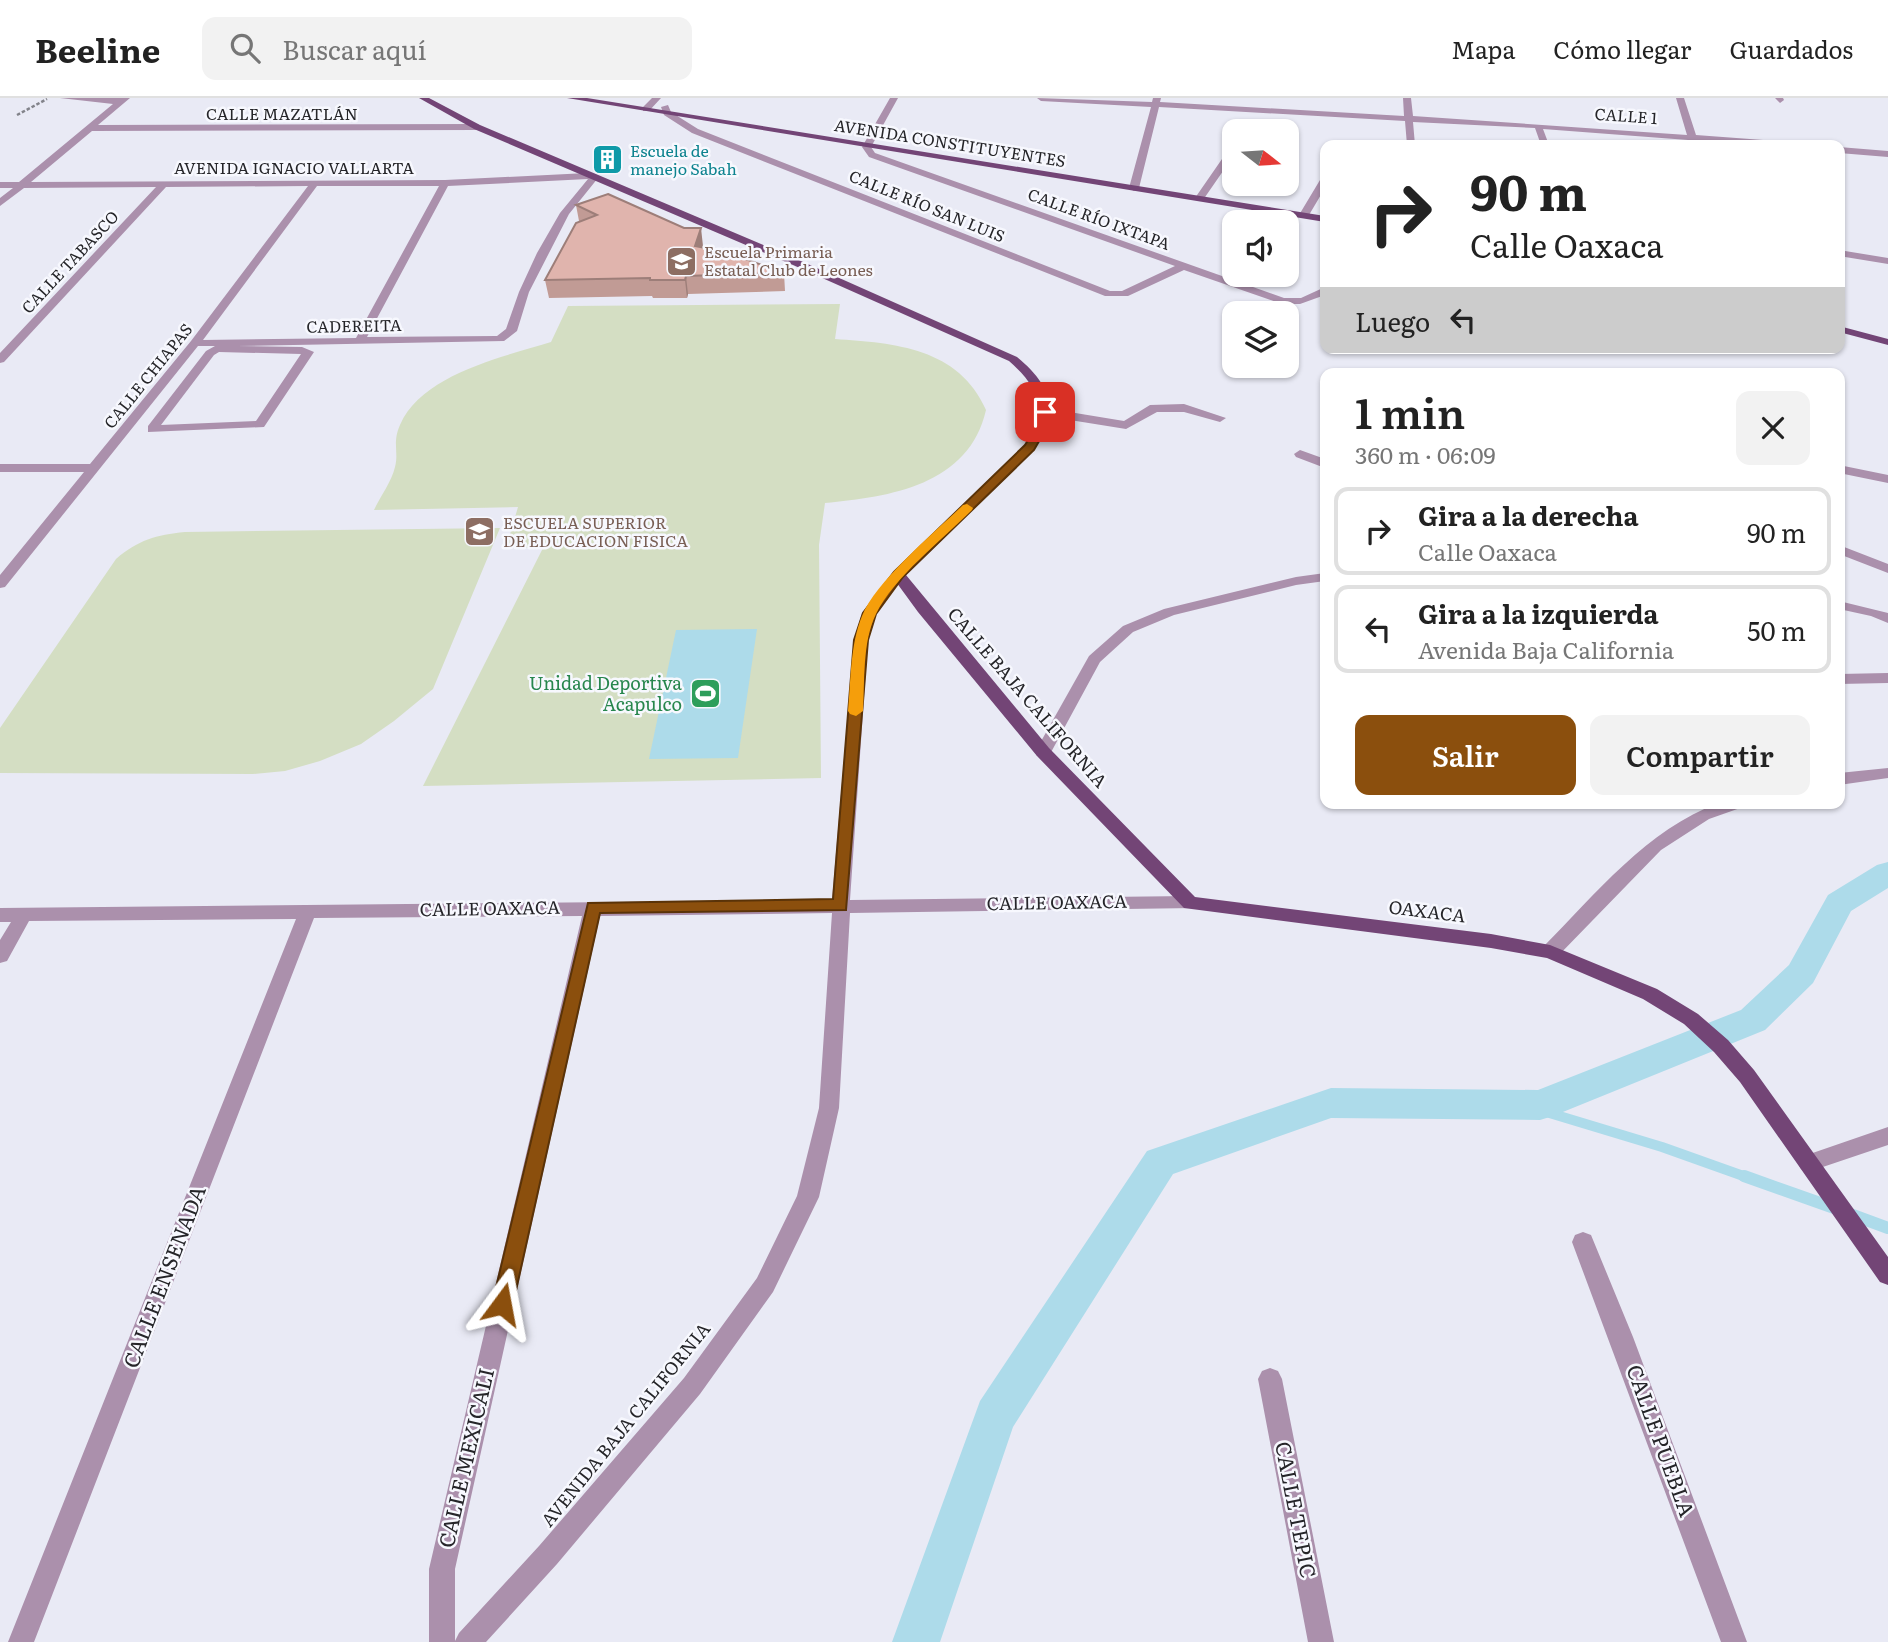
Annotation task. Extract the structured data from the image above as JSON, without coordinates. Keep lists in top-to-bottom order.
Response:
{
  "streets": {
    "main road": [
      "AVENIDA CONSTITUYENTES",
      "CALLE BAJA CALIFORNIA",
      "OAXACA",
      "AVENIDA BAJA CALIFORNIA"
    ],
    "street": [
      "CALLE MAZATLÁN",
      "CALLE 1",
      "AVENIDA IGNACIO VALLARTA",
      "CALLE RÍO SAN LUIS",
      "CALLE RÍO IXTAPA",
      "CALLE TABASCO",
      "CADEREITA",
      "CALLE CHIAPAS",
      "CALLE OAXACA",
      "CALLE ENSENADA",
      "CALLE PUEBLA",
      "CALLE MEXICALI",
      "CALLE TEPIC"
    ]
  },
  "crossings": [
    ["AVENIDA CONSTITUYENTES", "CALLE RÍO SAN LUIS"],
    ["AVENIDA CONSTITUYENTES", "CALLE RÍO IXTAPA"],
    ["AVENIDA IGNACIO VALLARTA", "CALLE TABASCO"],
    ["AVENIDA IGNACIO VALLARTA", "CADEREITA"],
    ["AVENIDA IGNACIO VALLARTA", "CALLE CHIAPAS"],
    ["CALLE RÍO SAN LUIS", "CALLE RÍO IXTAPA"],
    ["CADEREITA", "CALLE CHIAPAS"],
    ["CALLE BAJA CALIFORNIA", "CALLE OAXACA"],
    ["CALLE BAJA CALIFORNIA", "OAXACA"],
    ["CALLE BAJA CALIFORNIA", "AVENIDA BAJA CALIFORNIA"],
    ["CALLE OAXACA", "OAXACA"],
    ["CALLE OAXACA", "CALLE ENSENADA"],
    ["CALLE OAXACA", "AVENIDA BAJA CALIFORNIA"],
    ["CALLE OAXACA", "CALLE MEXICALI"]
  ],
  "places": {
    "building": ["Escuela de manejo Sabah"],
    "school or university": ["Escuela Primaria Estatal Club de Leones", "ESCUELA SUPERIOR DE EDUCACION FISICA"],
    "sports": ["Unidad Deportiva Acapulco"]
  },
  "north": "right",
  "page": {
    "header": "Beeline",
    "search": "Buscar aquí",
    "nav": ["Mapa", "Cómo llegar", "Guardados"],
    "turn": ["90 m", "Calle Oaxaca"],
    "then": "Luego",
    "heading": ["1 min", "360 m · 06:09"],
    "list": [
      {
        "name": "Gira a la derecha",
        "note": "Calle Oaxaca",
        "value": "90 m"
      },
      {
        "name": "Gira a la izquierda",
        "note": "Avenida Baja California",
        "value": "50 m"
      }
    ],
    "buttons": ["Salir", "Compartir"]
  }
}
